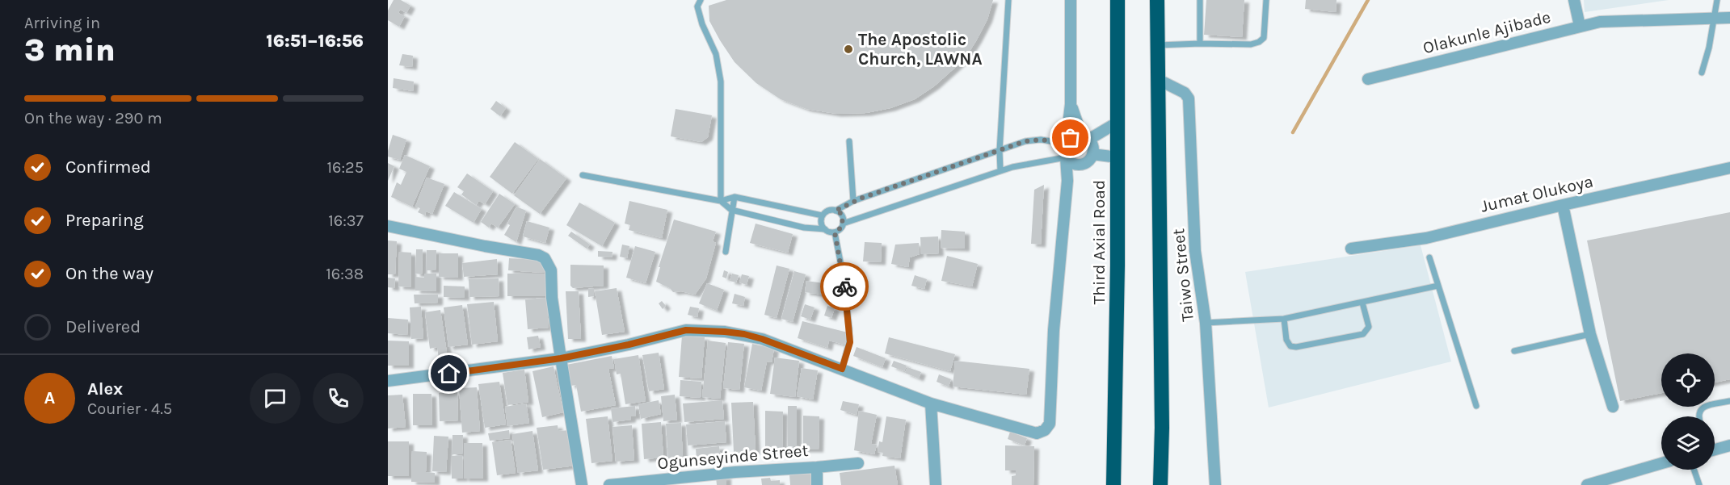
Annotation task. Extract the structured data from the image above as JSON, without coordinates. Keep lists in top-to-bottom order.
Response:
{
  "streets": {
    "highway": ["Third Axial Road"],
    "street": [
      "Olakunle Ajibade",
      "Jumat Olukoya",
      "Taiwo Street",
      "Ogunseyinde Street"
    ]
  },
  "places": ["The Apostolic Church, LAWNA"],
  "page": {
    "heading": ["3 min", "Arriving in", "16:51–16:56"],
    "panel": ["Alex", "Courier · 4.5"],
    "bar": "On the way · 290 m",
    "list": [
      ["Confirmed", "16:25"],
      ["Preparing", "16:37"],
      ["On the way", "16:38"],
      "Delivered"
    ],
    "round": "A"
  }
}
